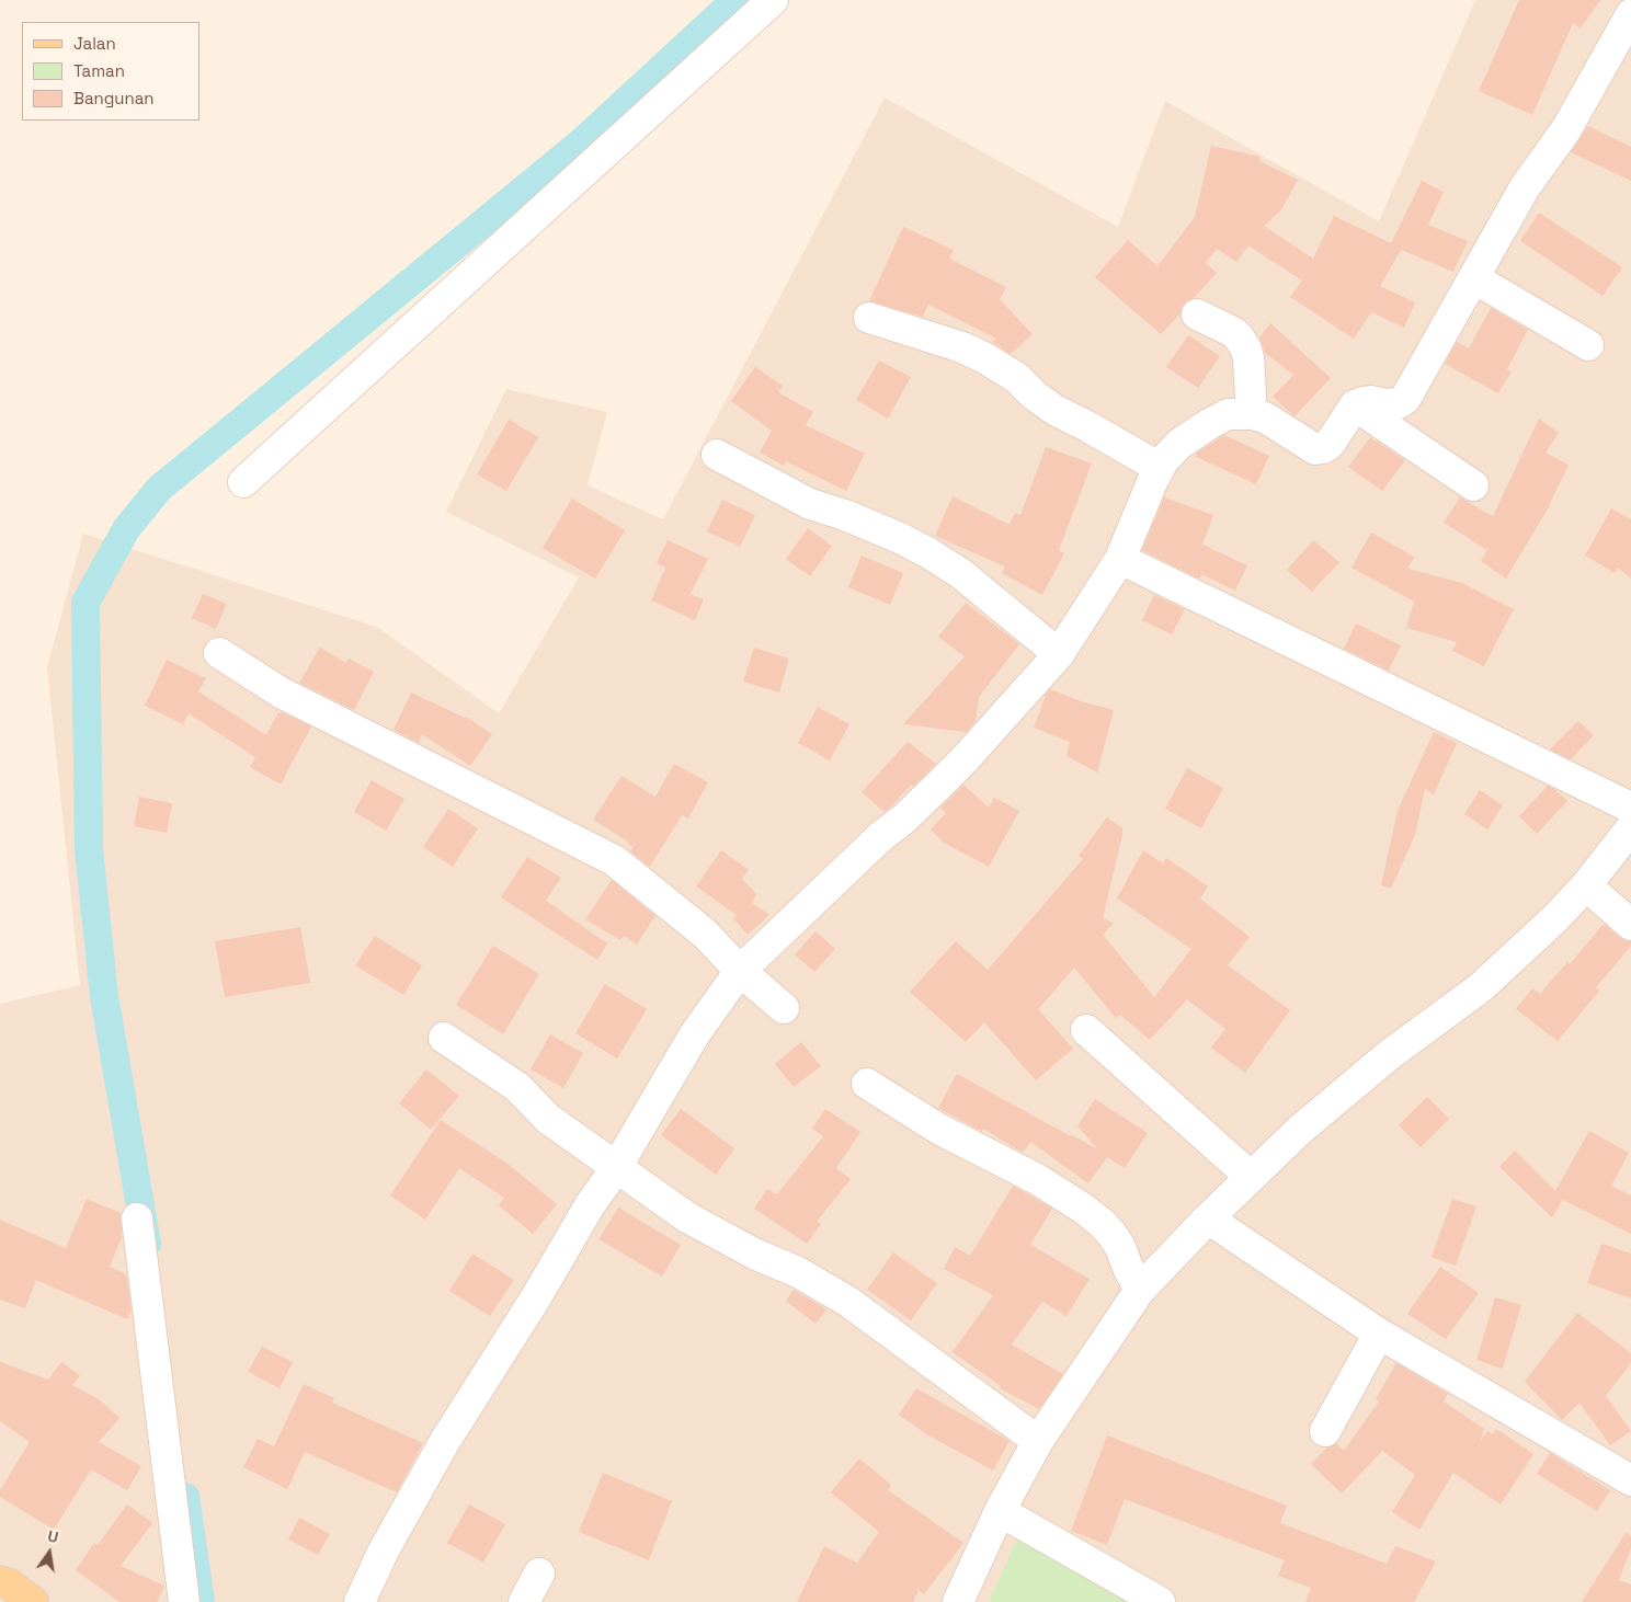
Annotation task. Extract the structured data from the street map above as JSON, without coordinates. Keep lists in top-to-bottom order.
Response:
{
  "legend": ["Jalan", "Taman", "Bangunan"],
  "north": "top"
}
